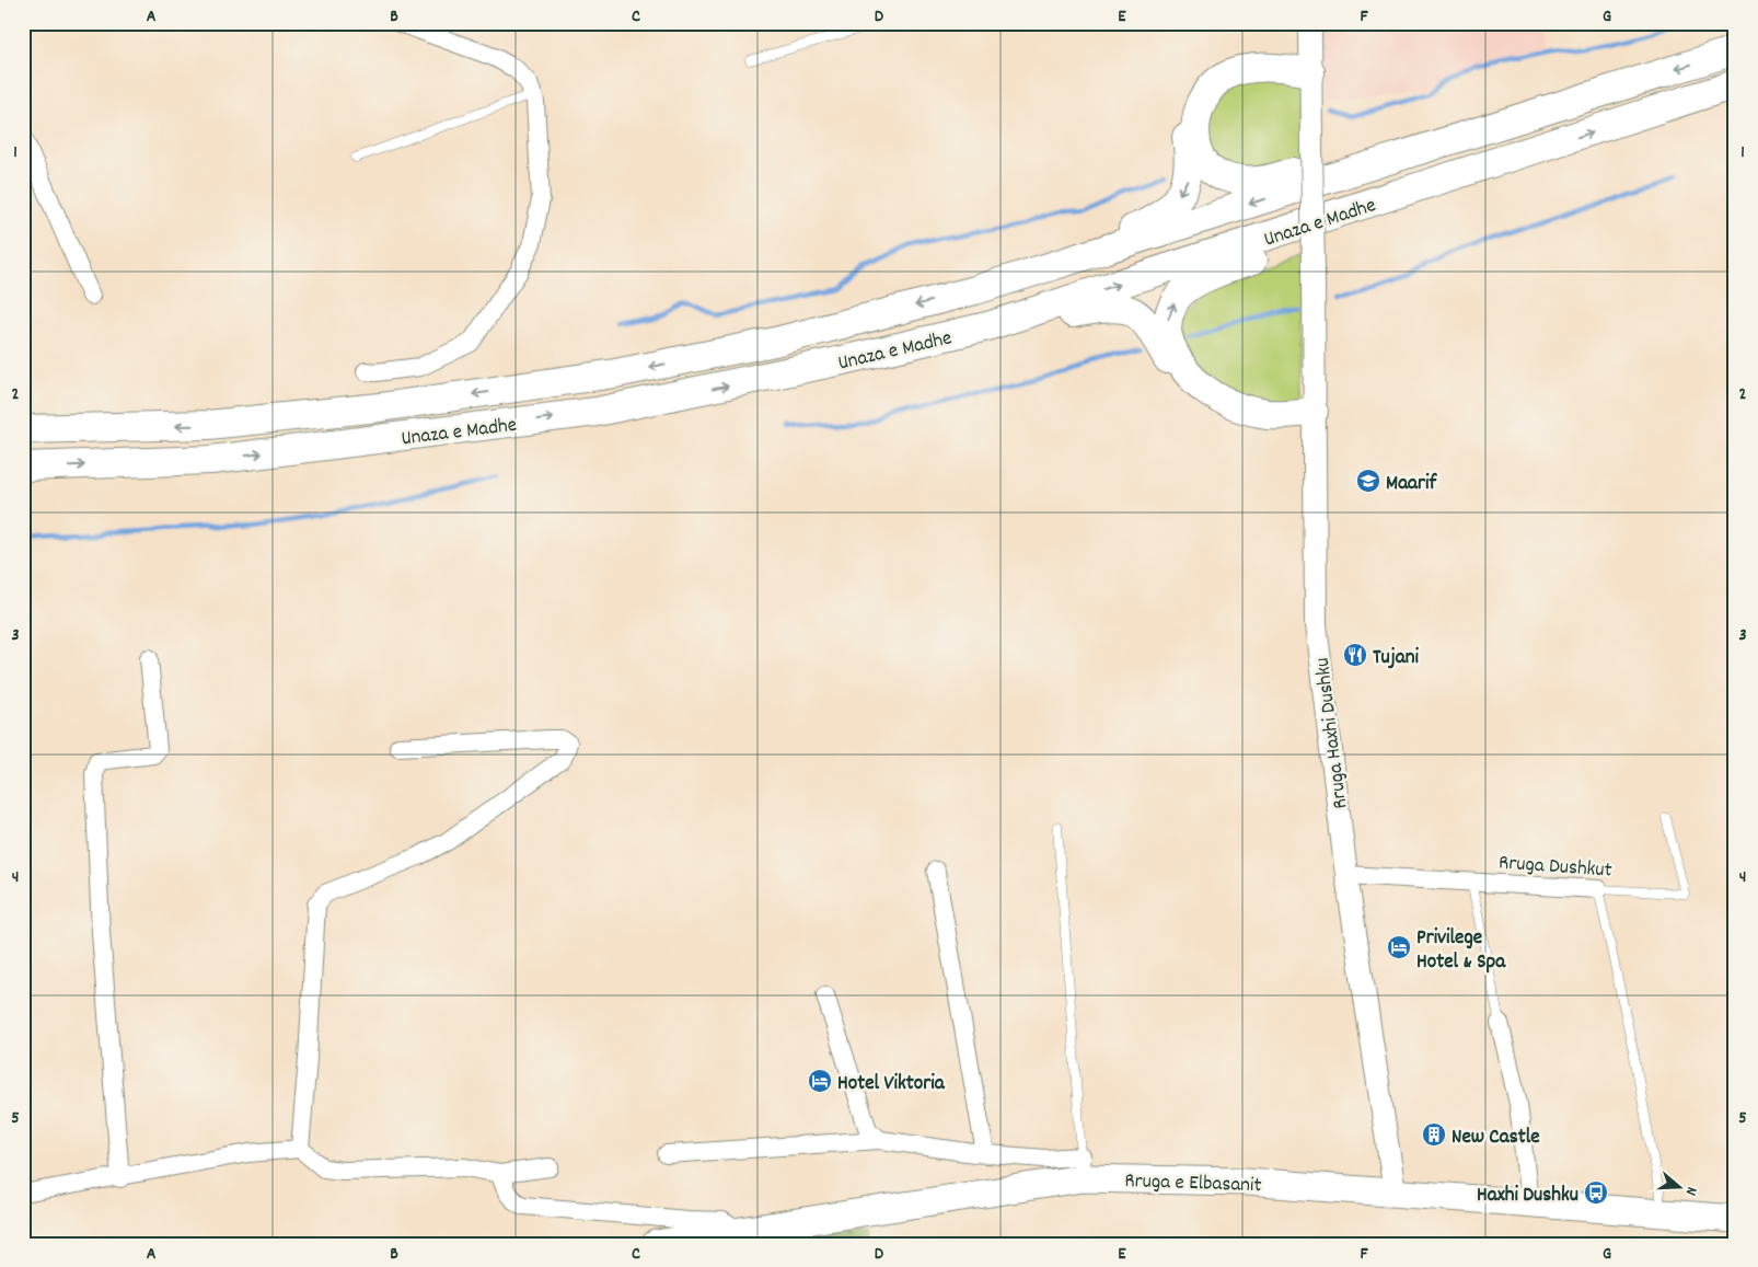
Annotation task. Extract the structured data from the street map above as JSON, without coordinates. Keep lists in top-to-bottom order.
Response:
{
  "streets": {
    "highway": ["Unaza e Madhe"],
    "main road": ["Rruga e Elbasanit"],
    "street": ["Rruga Haxhi Dushku", "Rruga Dushkut"]
  },
  "crossings": [
    ["Rruga Haxhi Dushku", "Rruga Dushkut"],
    ["Rruga Haxhi Dushku", "Rruga e Elbasanit"]
  ],
  "places": {
    "school or university": ["Maarif"],
    "restaurant": ["Tujani"],
    "hotel": ["Privilege Hotel & Spa", "Hotel Viktoria"],
    "building": ["New Castle"],
    "bus stop": ["Haxhi Dushku"]
  },
  "north": "right",
  "grid": {
    "columns": [
      "A",
      "B",
      "C",
      "D",
      "E",
      "F",
      "G"
    ],
    "rows": [
      "1",
      "2",
      "3",
      "4",
      "5"
    ]
  }
}
